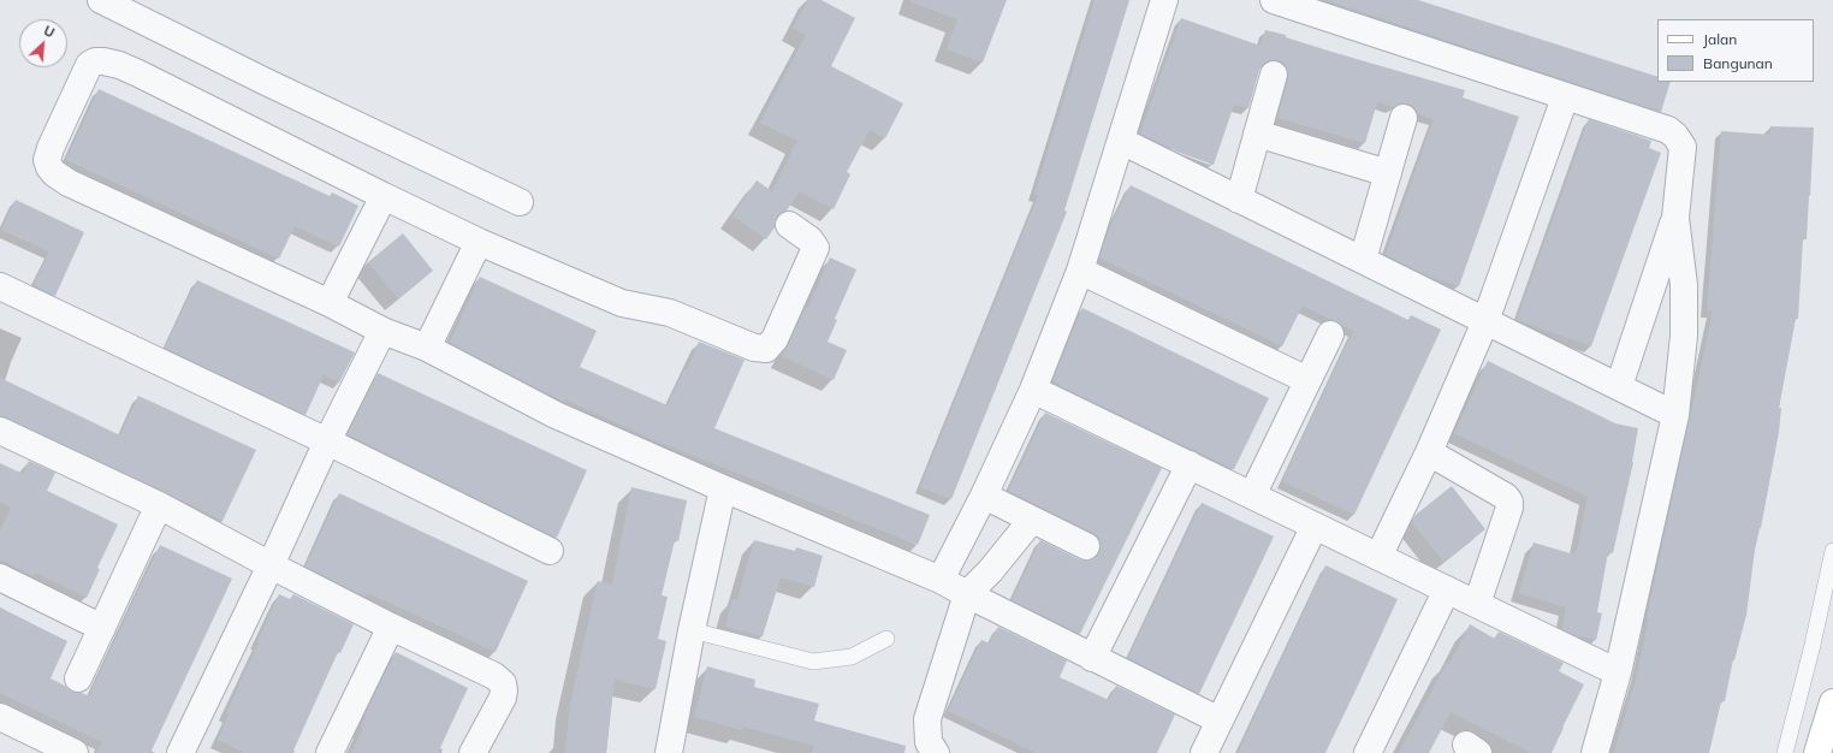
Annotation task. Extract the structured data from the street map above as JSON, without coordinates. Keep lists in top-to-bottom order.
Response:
{
  "legend": ["Jalan", "Bangunan"],
  "north": "top right"
}
